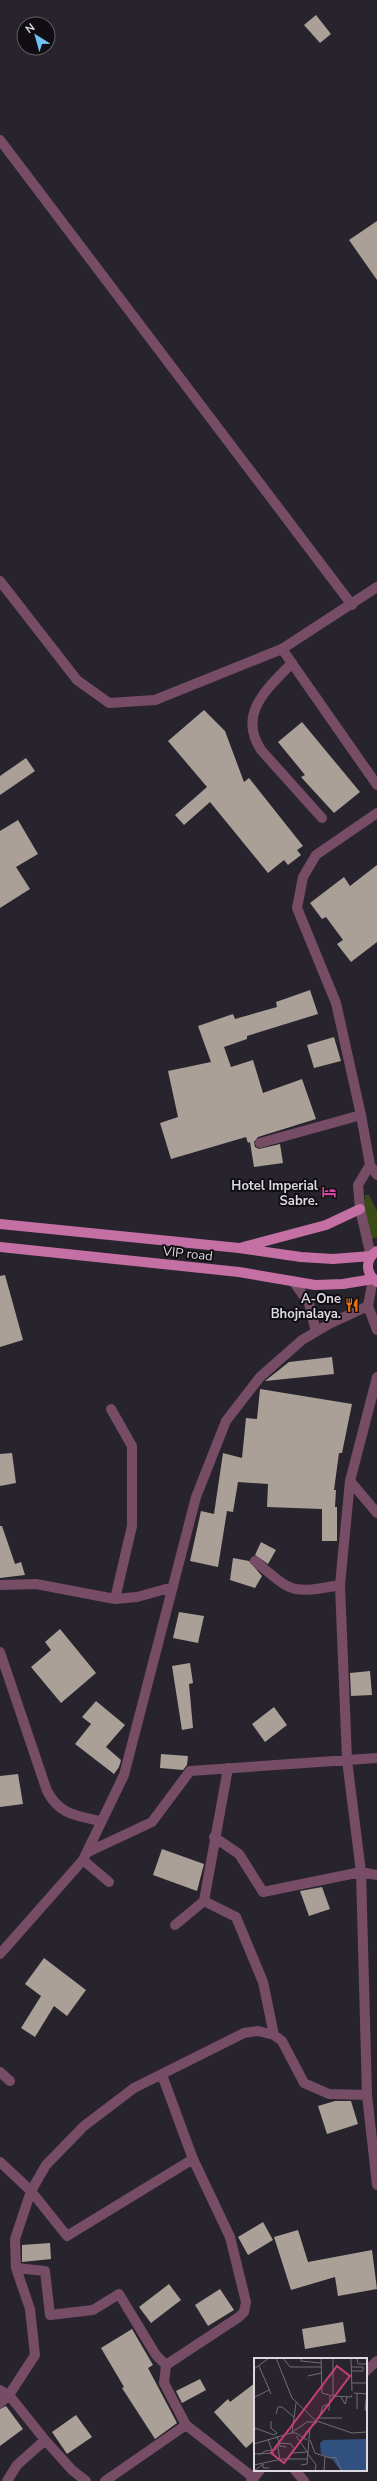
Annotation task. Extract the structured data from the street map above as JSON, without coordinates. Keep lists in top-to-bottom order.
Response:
{
  "streets": {
    "main road": ["VIP road"]
  },
  "places": {
    "hotel": ["Hotel Imperial Sabre."],
    "restaurant": ["A-One Bhojnalaya."]
  },
  "north": "top left"
}
